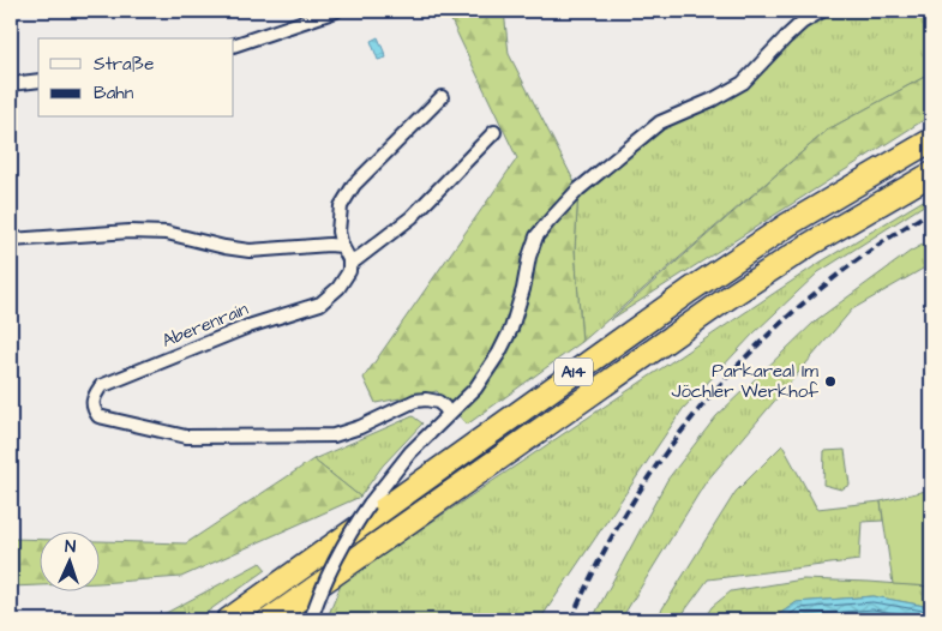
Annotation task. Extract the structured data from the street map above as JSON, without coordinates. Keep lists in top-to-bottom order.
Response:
{
  "streets": {
    "highway": ["A14"],
    "street": ["Aberenrain"]
  },
  "places": ["Parkareal Im Jöchler Werkhof"],
  "legend": ["Straße", "Bahn"],
  "north": "top"
}
